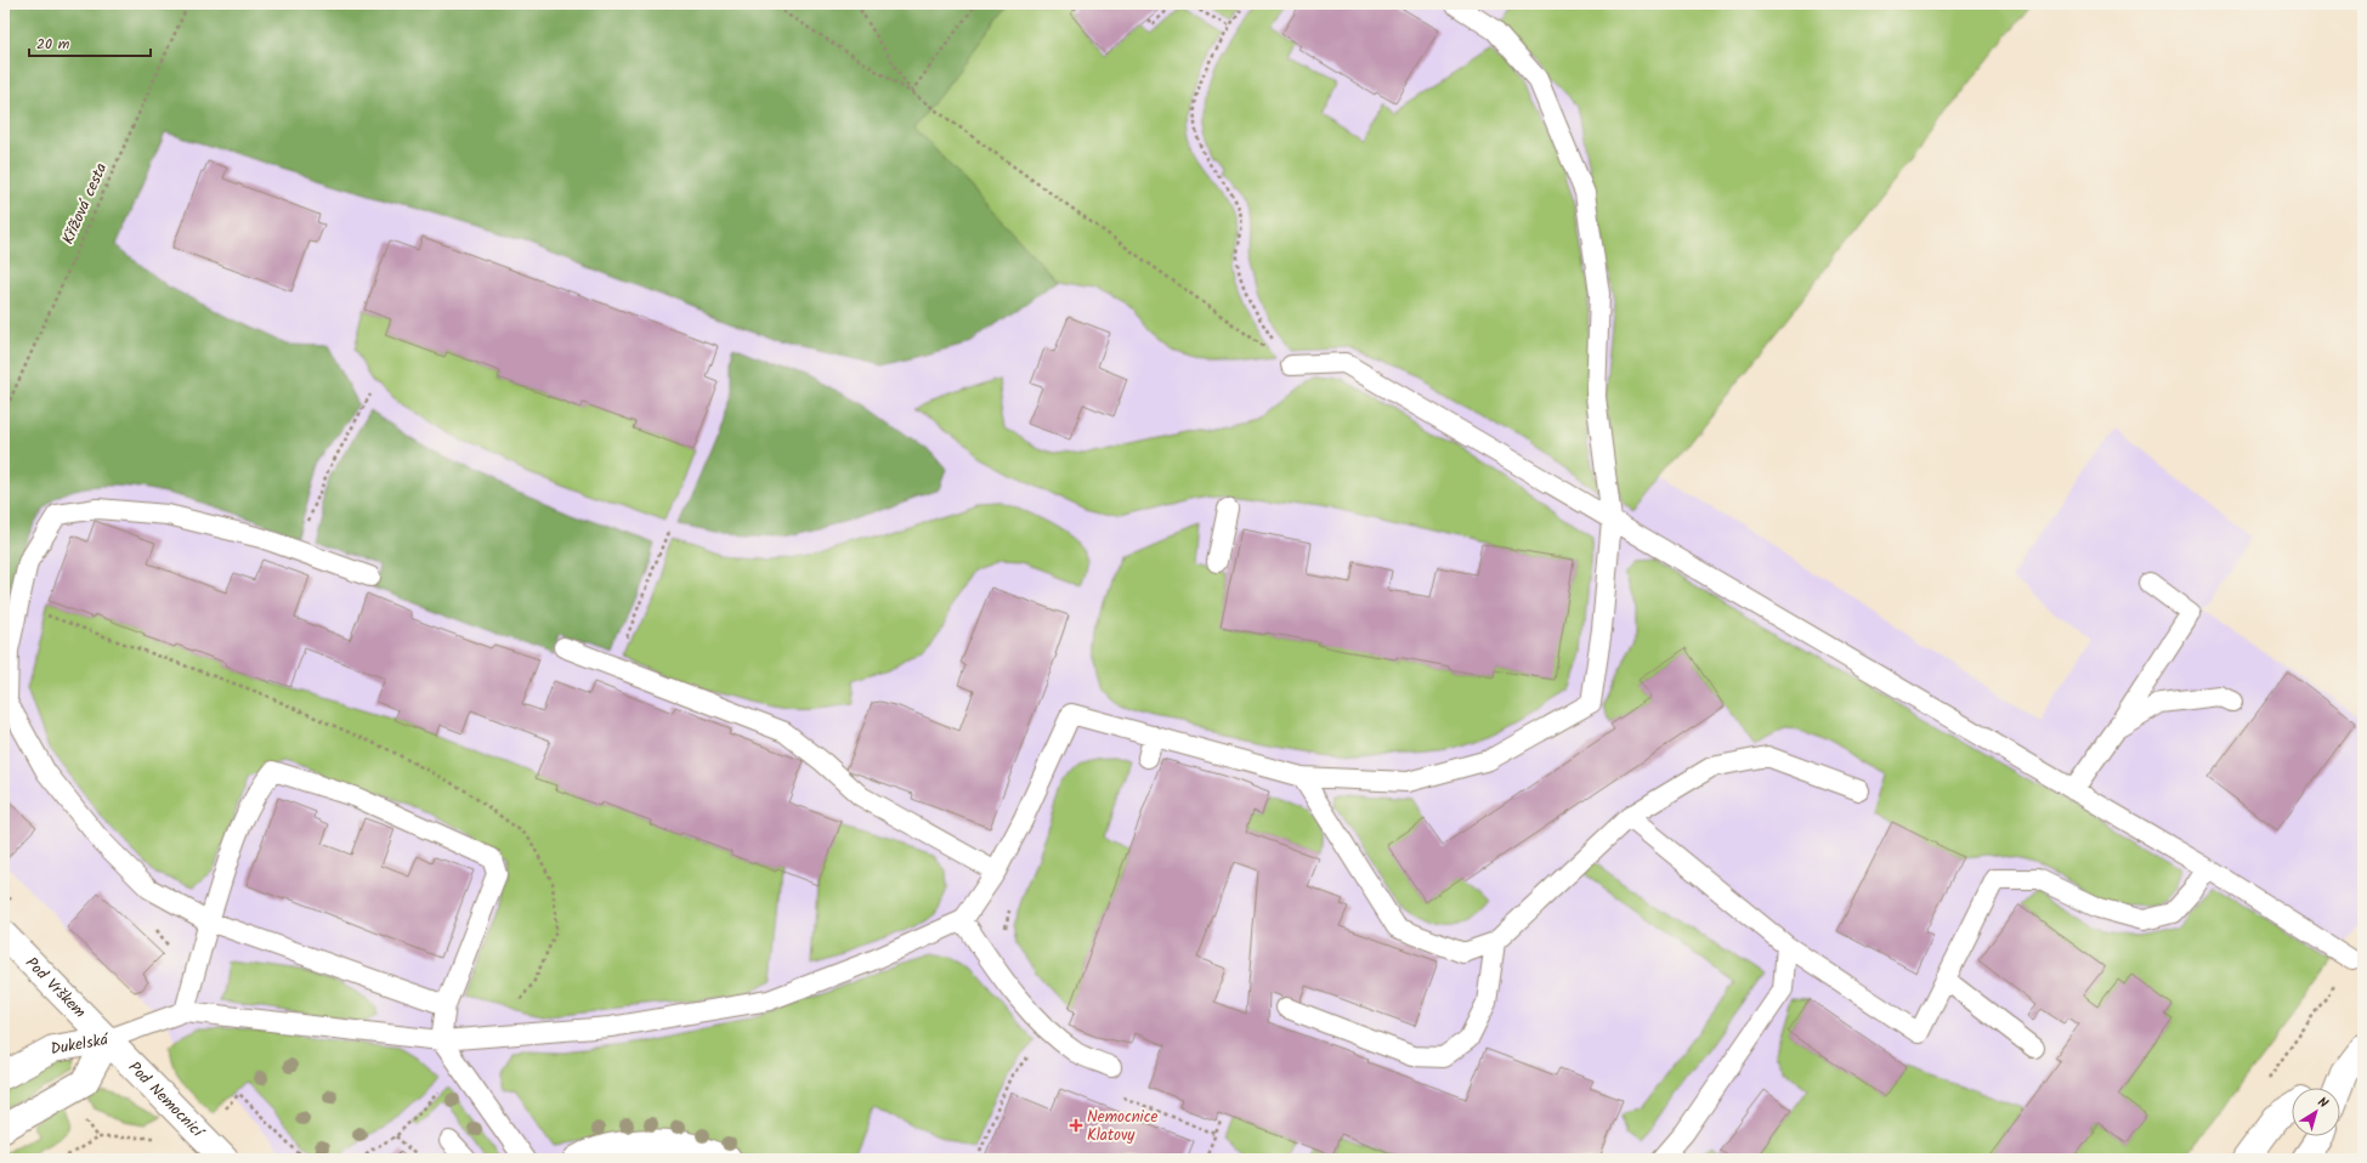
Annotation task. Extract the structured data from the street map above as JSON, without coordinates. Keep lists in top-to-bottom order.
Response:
{
  "streets": {
    "street": ["Pod Vrškem", "Dukelská", "Pod Nemocnicí"],
    "path": ["Křížová cesta"]
  },
  "crossings": [
    ["Pod Vrškem", "Dukelská"],
    ["Pod Vrškem", "Pod Nemocnicí"],
    ["Dukelská", "Pod Nemocnicí"]
  ],
  "places": {
    "health": ["Nemocnice Klatovy"]
  },
  "scale_bar": "20 m",
  "north": "top right"
}
